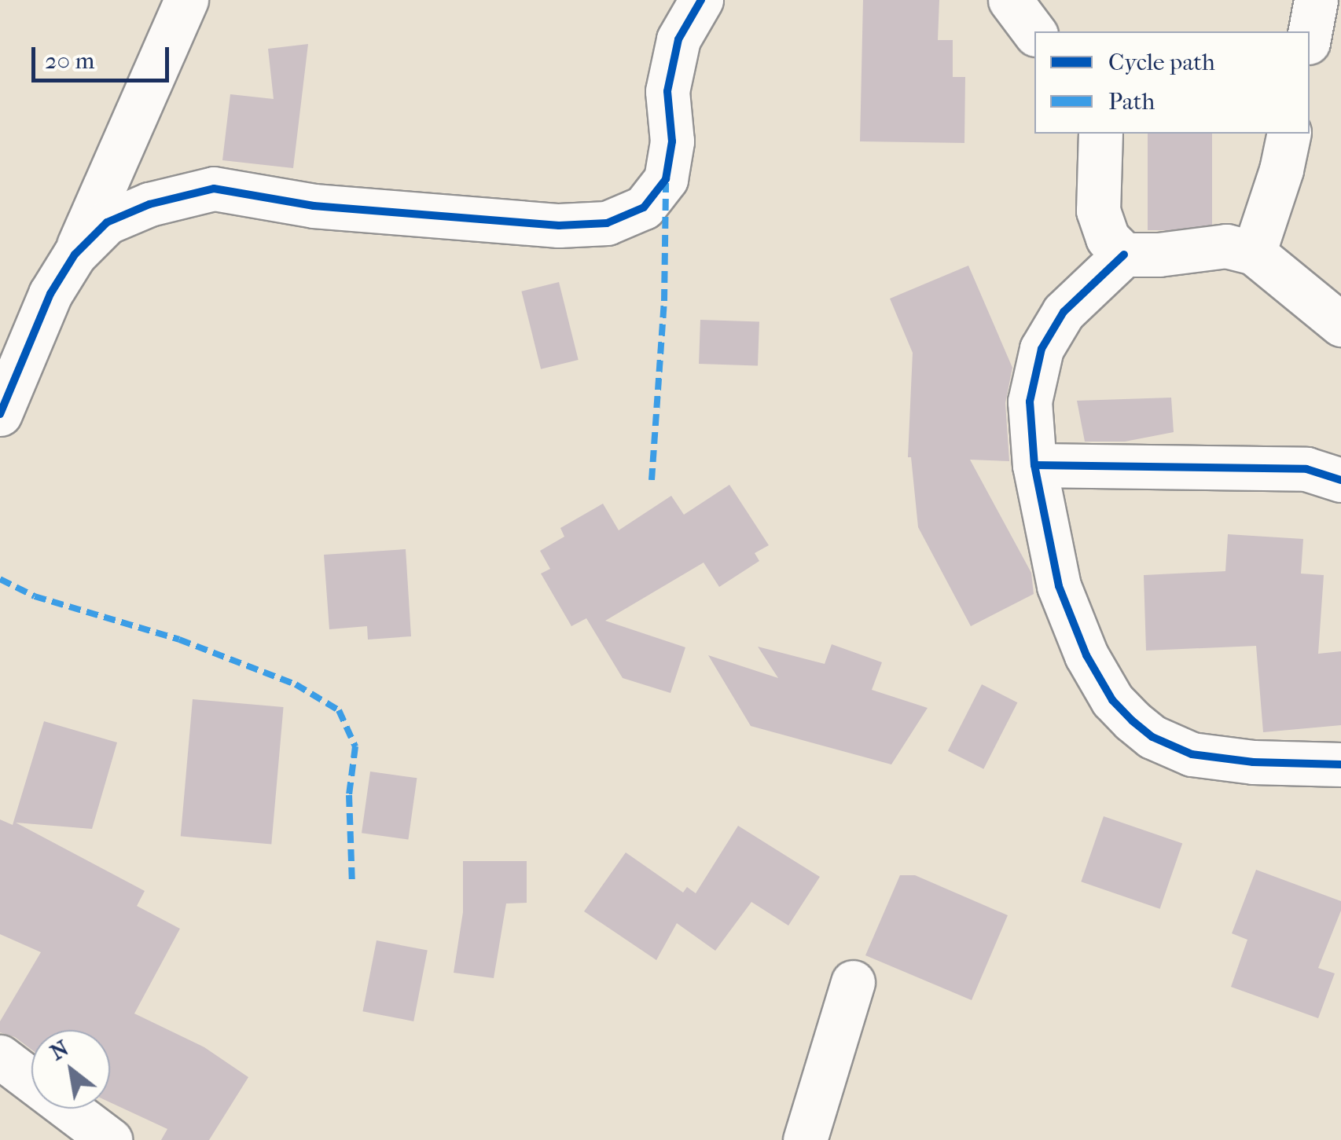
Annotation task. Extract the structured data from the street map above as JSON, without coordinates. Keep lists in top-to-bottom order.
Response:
{
  "legend": ["Cycle path", "Path"],
  "scale_bar": "20 m",
  "north": "top left"
}
